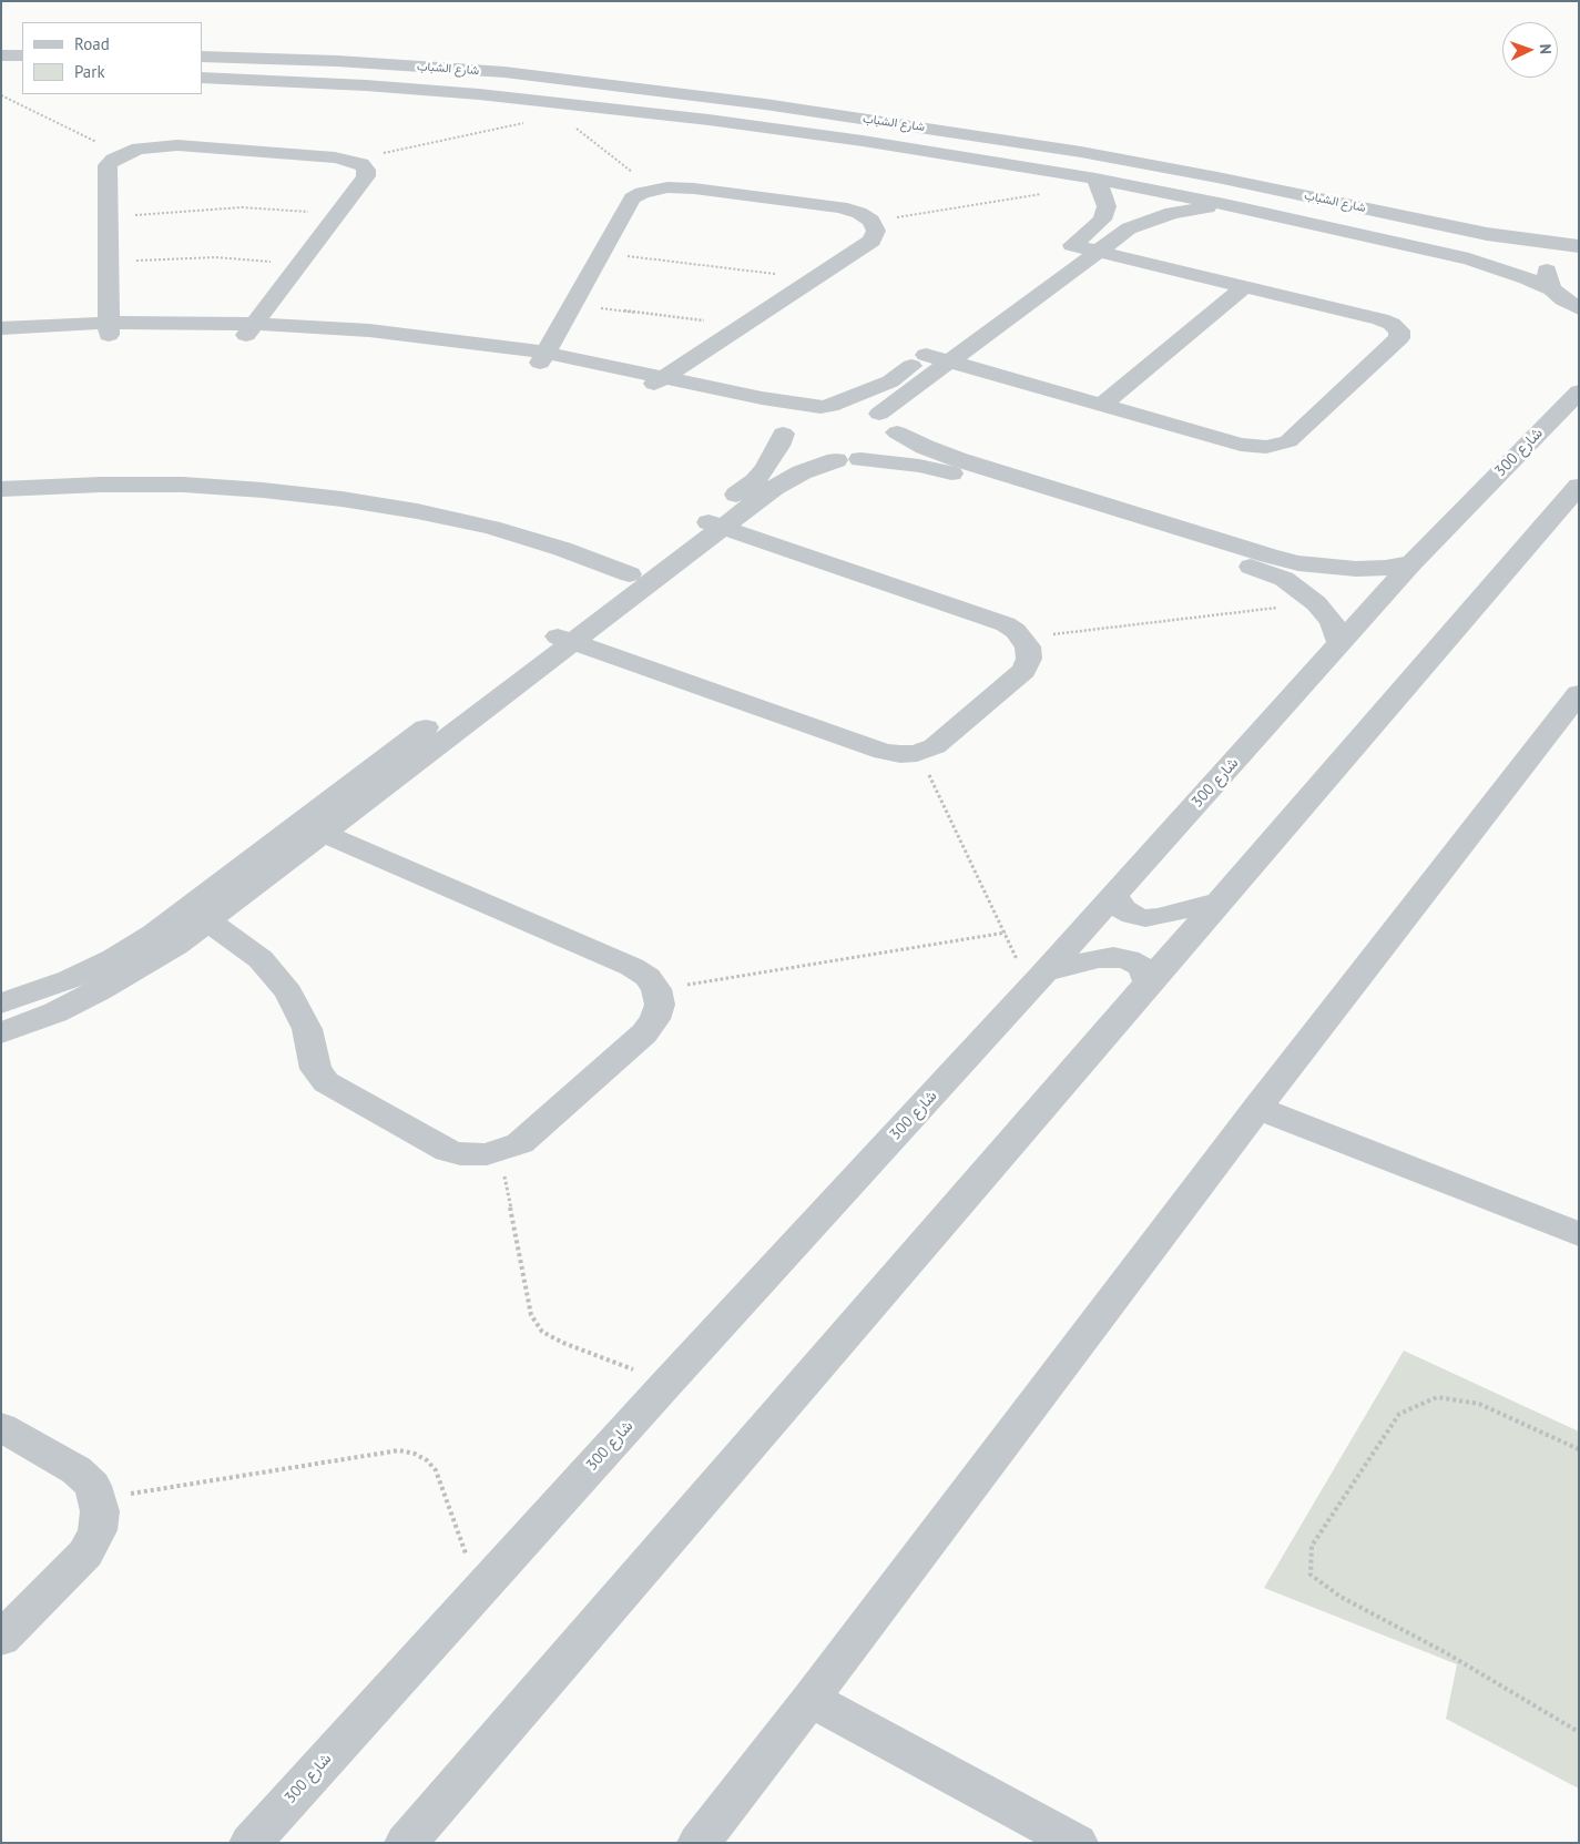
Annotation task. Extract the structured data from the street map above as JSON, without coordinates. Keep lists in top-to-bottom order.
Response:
{
  "streets": {
    "street": ["شارع الشباب", "شارع 300"]
  },
  "legend": ["Road", "Park"],
  "north": "right"
}
